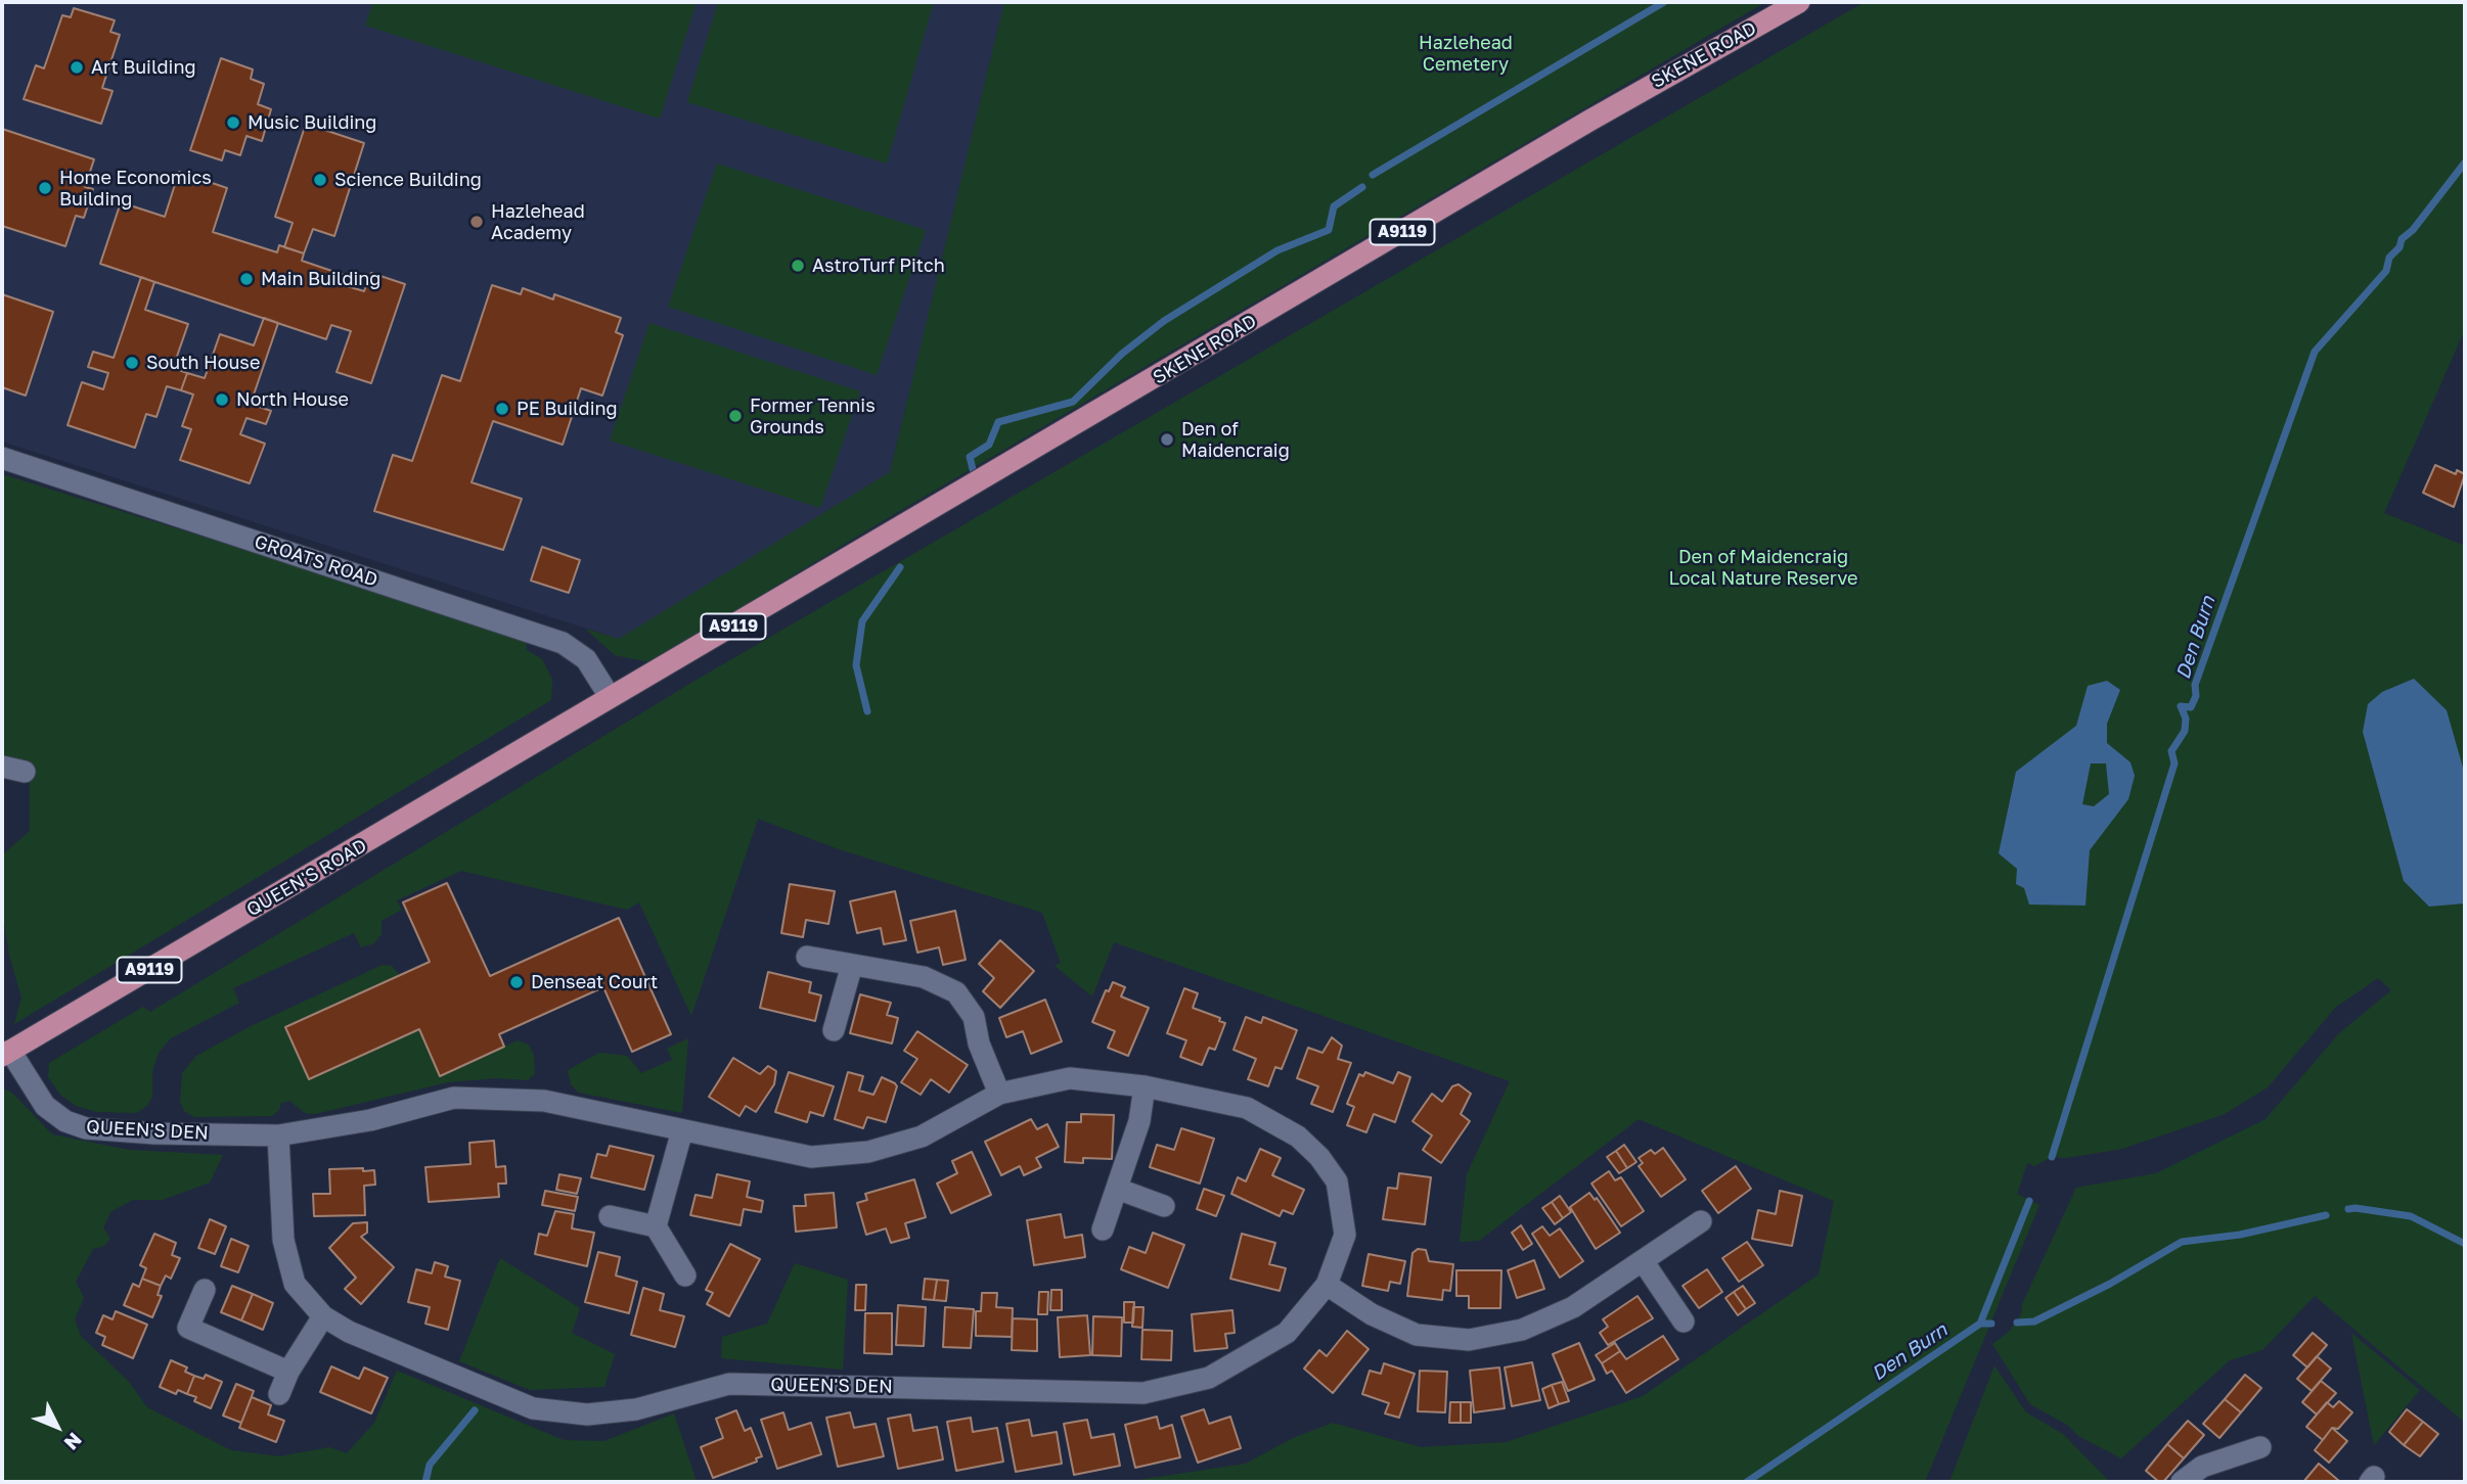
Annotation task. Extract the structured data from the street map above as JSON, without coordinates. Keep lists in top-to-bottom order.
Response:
{
  "streets": {
    "main road": ["SKENE ROAD", "A9119", "QUEEN'S ROAD"],
    "street": ["GROATS ROAD", "QUEEN'S DEN"]
  },
  "crossings": [
    ["SKENE ROAD", "GROATS ROAD"],
    ["SKENE ROAD", "QUEEN'S ROAD"],
    ["GROATS ROAD", "QUEEN'S ROAD"],
    ["QUEEN'S ROAD", "QUEEN'S DEN"]
  ],
  "water": ["Den Burn"],
  "parks": ["Hazlehead Cemetery", "Den of Maidencraig Local Nature Reserve"],
  "places": [
    "Art Building",
    "Music Building",
    "Science Building",
    "Home Economics Building",
    "Hazlehead Academy",
    "AstroTurf Pitch",
    "Main Building",
    "South House",
    "North House",
    "PE Building",
    "Former Tennis Grounds",
    "Den of Maidencraig",
    "Denseat Court"
  ],
  "north": "bottom right"
}
